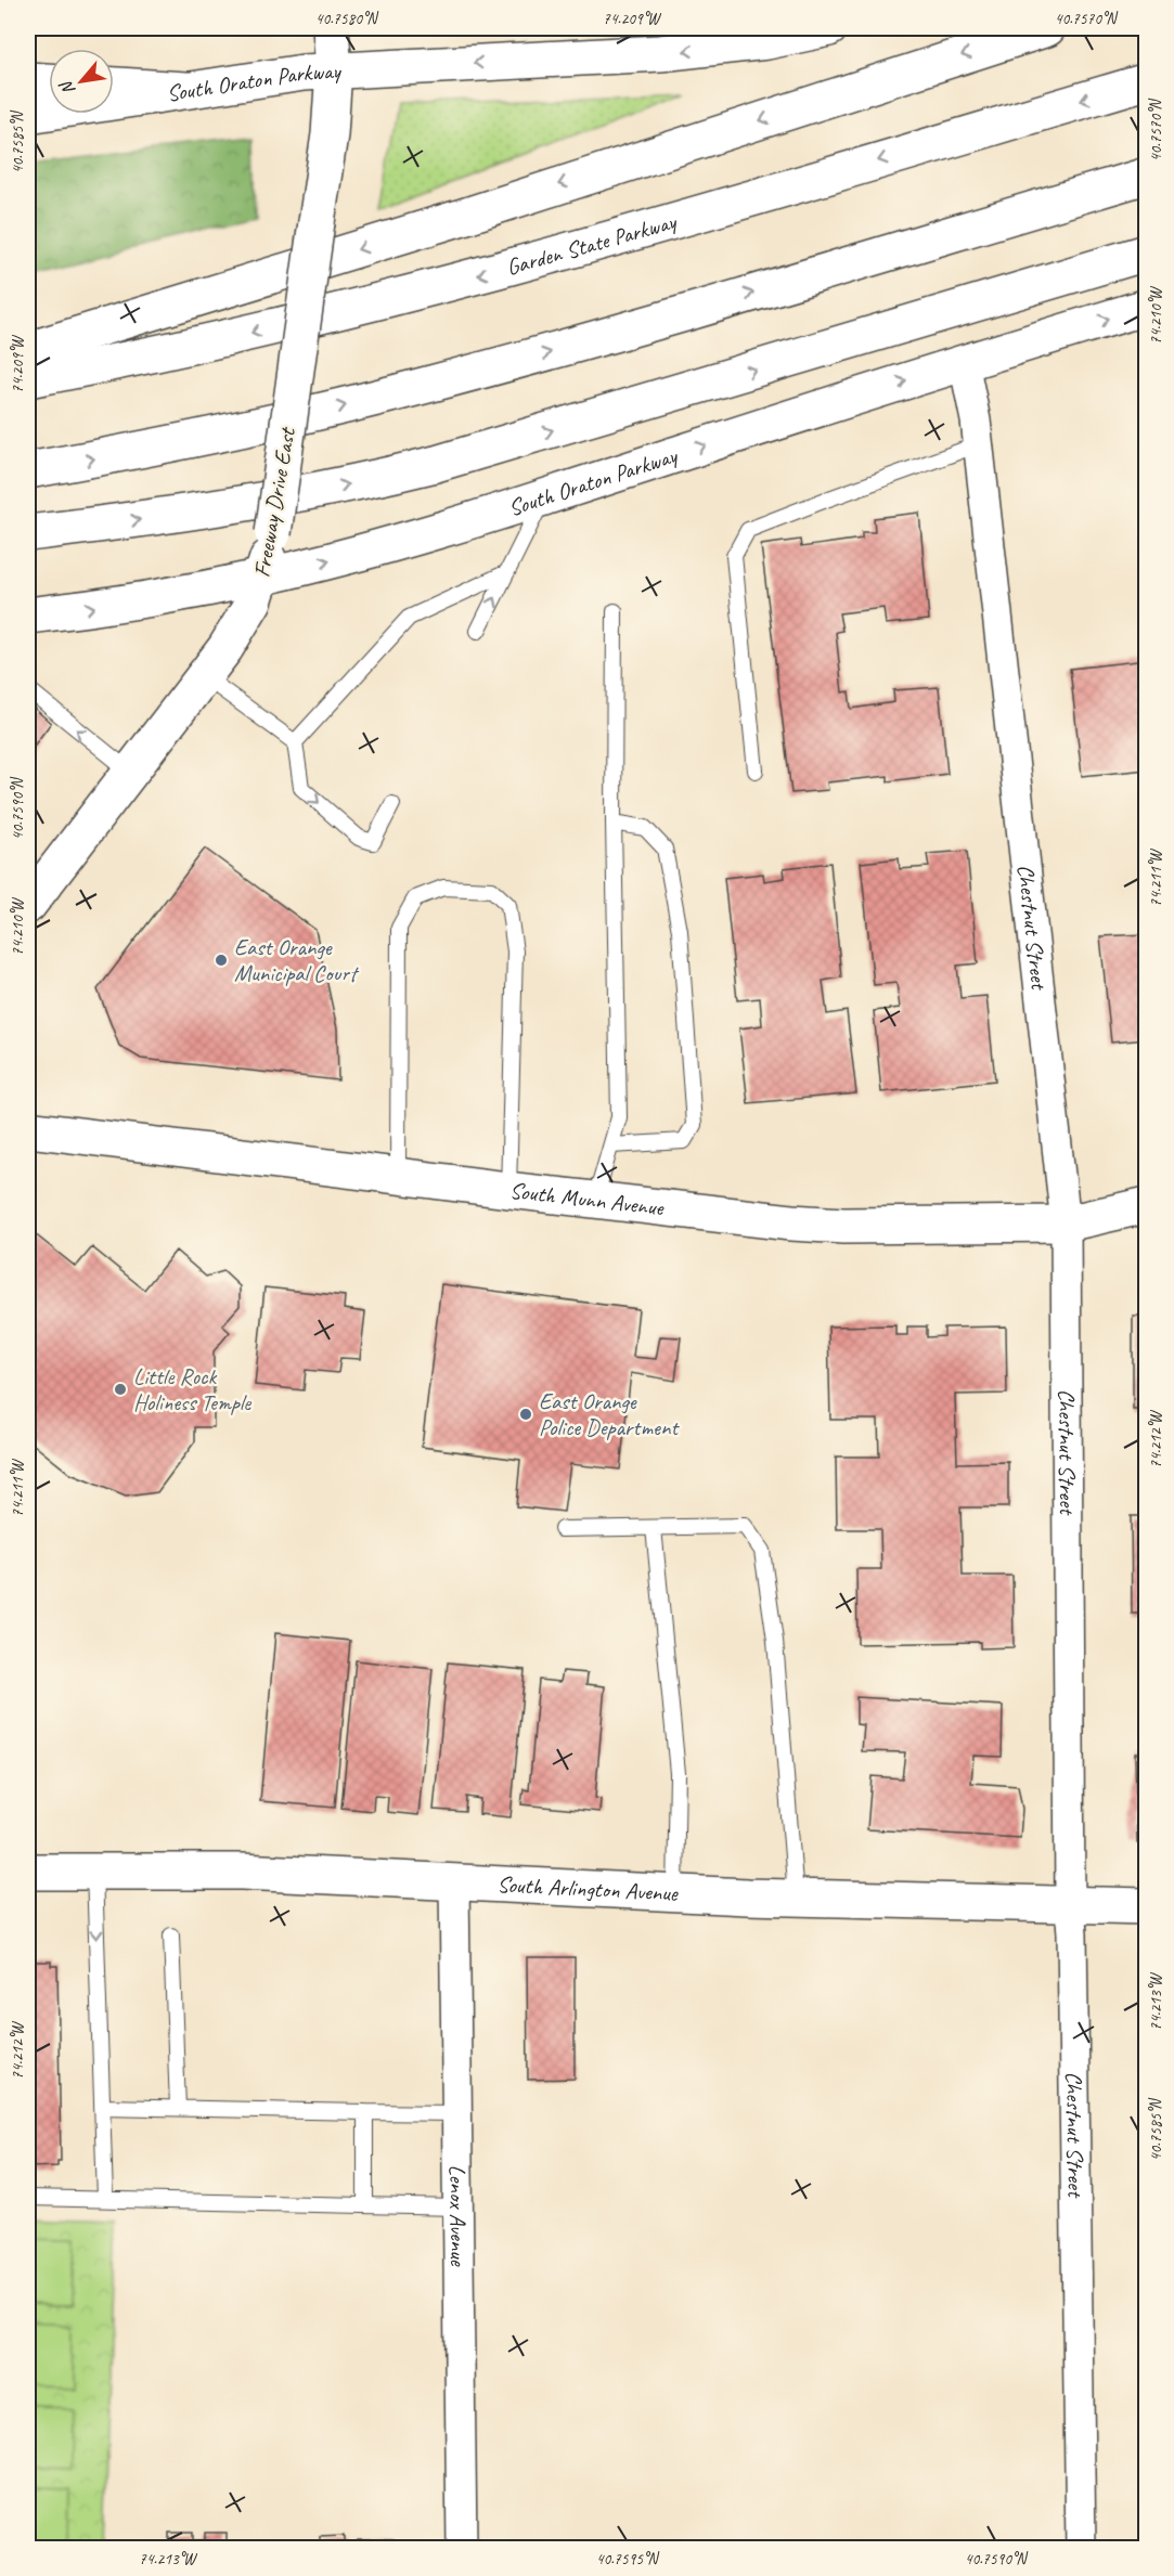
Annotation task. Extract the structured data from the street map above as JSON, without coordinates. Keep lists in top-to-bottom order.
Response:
{
  "streets": {
    "main road": [
      "South Oraton Parkway",
      "Garden State Parkway",
      "Freeway Drive East",
      "South Munn Avenue",
      "South Arlington Avenue"
    ],
    "street": ["Chestnut Street", "Lenox Avenue"]
  },
  "crossings": [
    ["South Oraton Parkway", "Freeway Drive East"],
    ["South Oraton Parkway", "Chestnut Street"],
    ["Chestnut Street", "South Munn Avenue"],
    ["Chestnut Street", "South Arlington Avenue"],
    ["South Arlington Avenue", "Lenox Avenue"]
  ],
  "places": ["East Orange Municipal Court", "Little Rock Holiness Temple", "East Orange Police Department"],
  "north": "bottom left",
  "coordinates": [
    "40.7580°N",
    "74.209°W",
    "40.7570°N",
    "40.7585°N",
    "74.210°W",
    "40.7590°N",
    "74.211°W",
    "74.212°W",
    "74.213°W",
    "40.7595°N"
  ]
}
